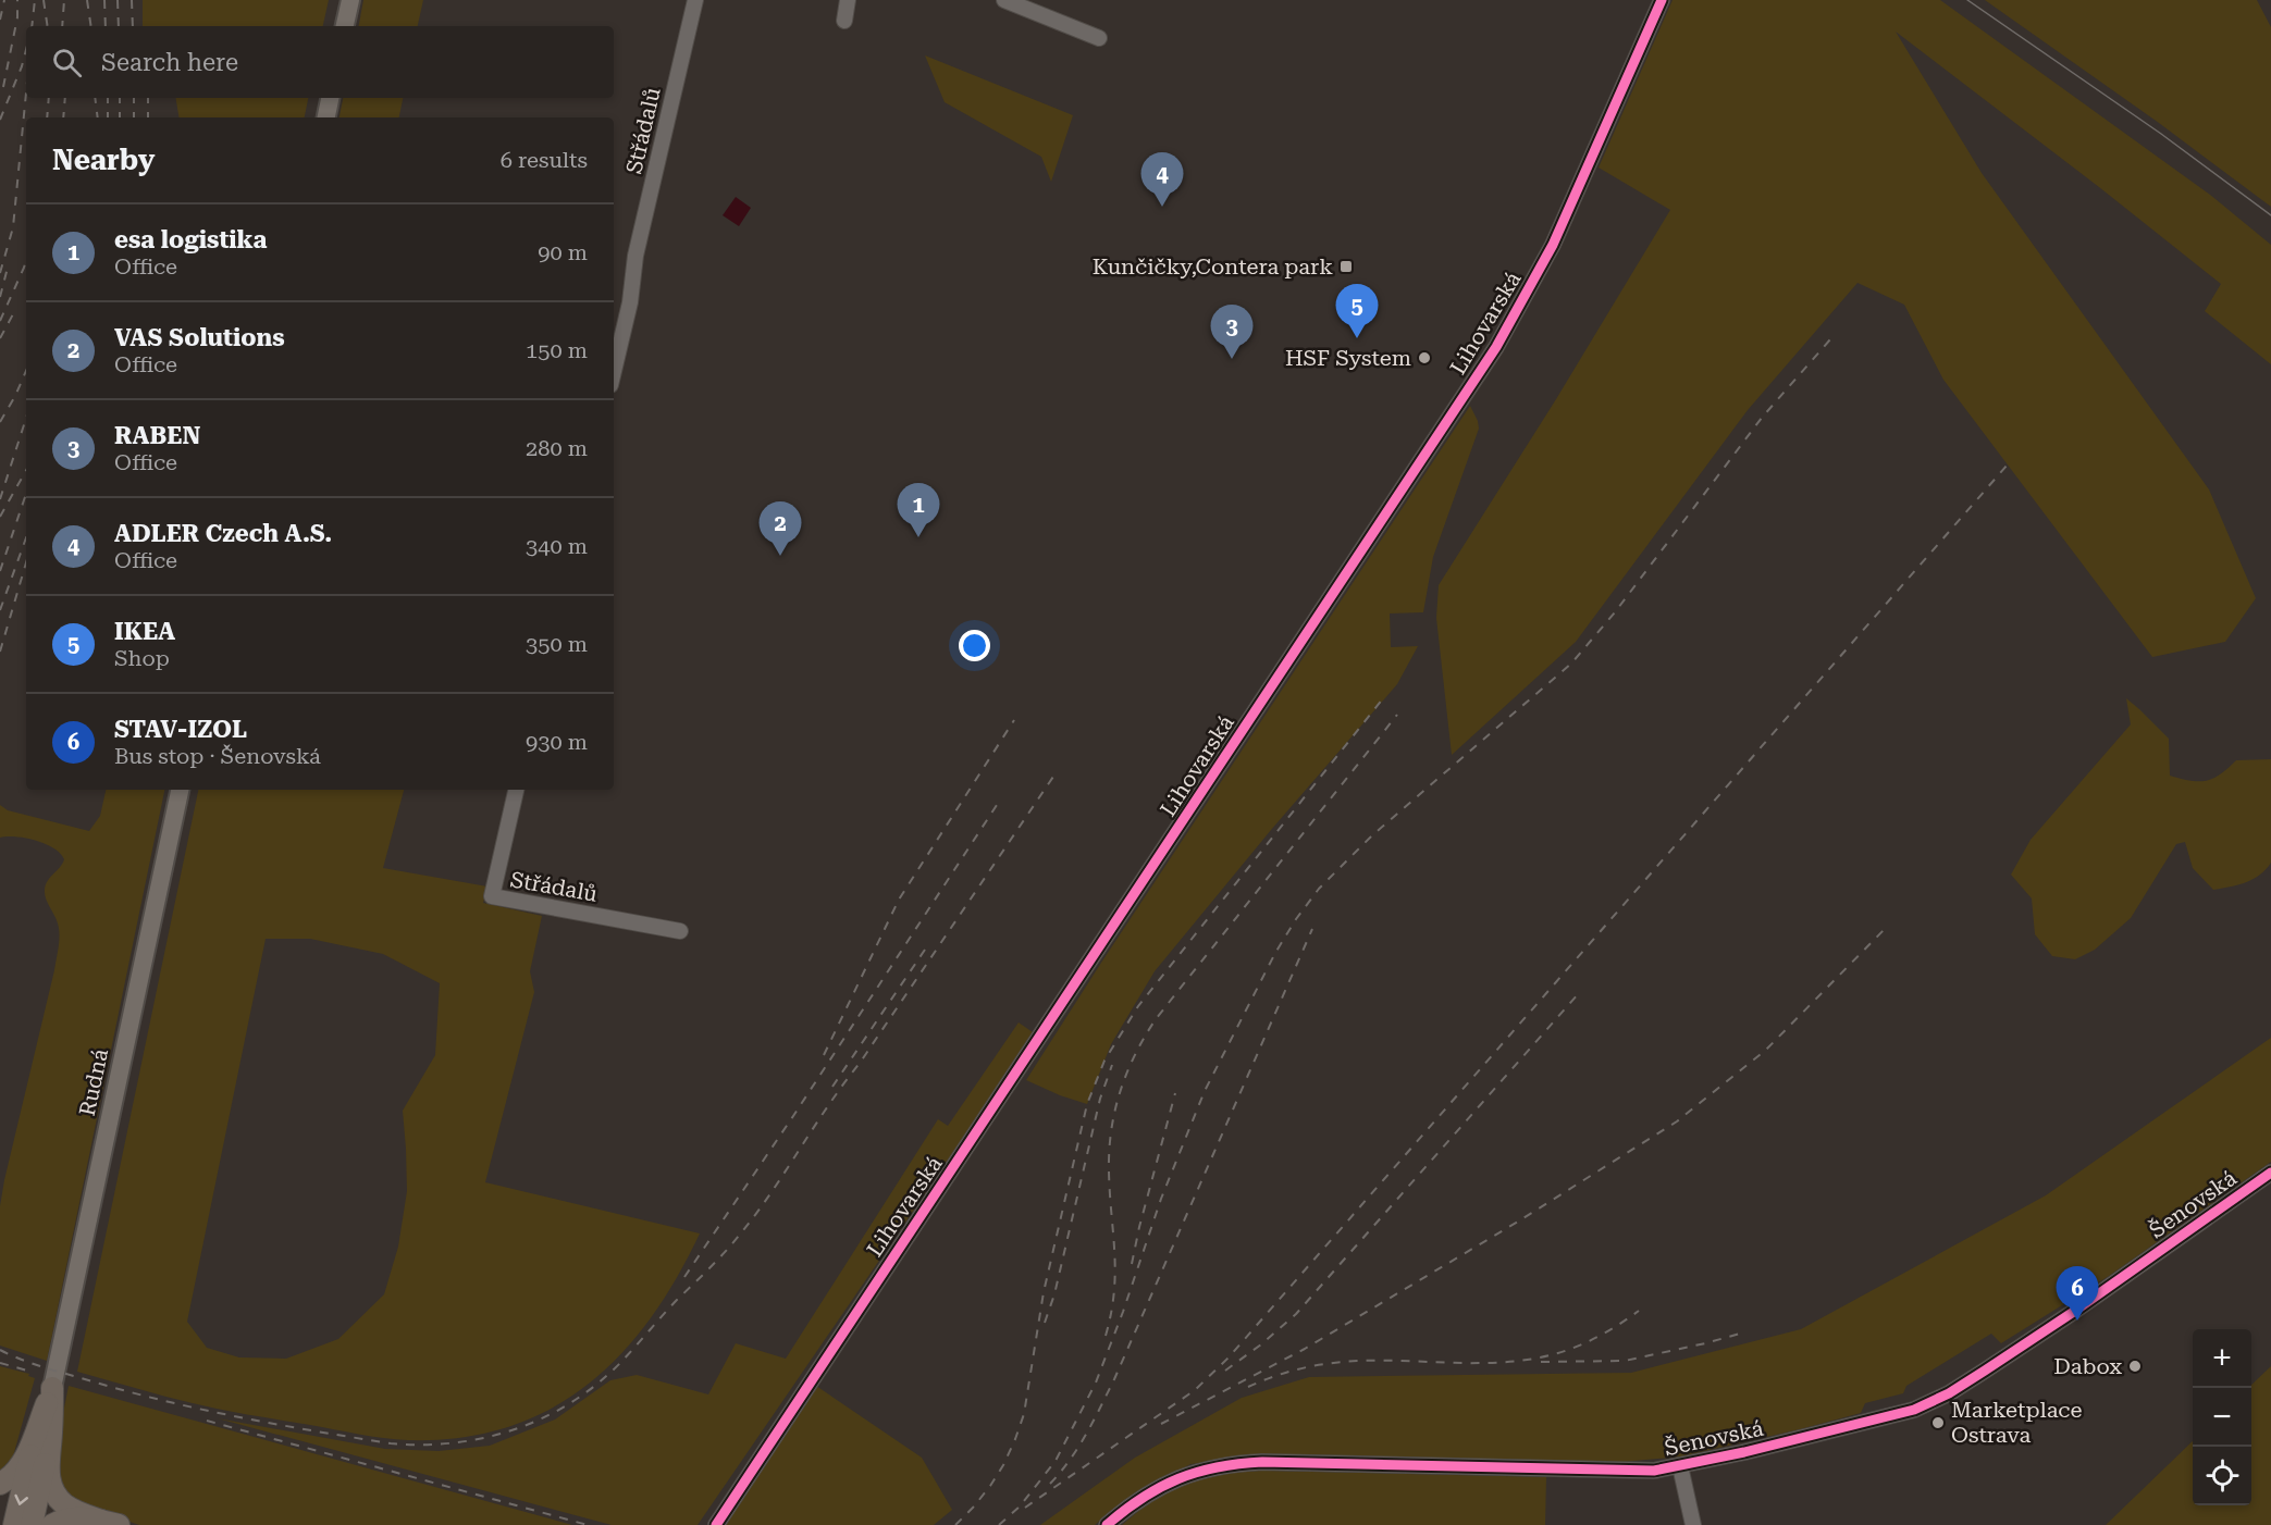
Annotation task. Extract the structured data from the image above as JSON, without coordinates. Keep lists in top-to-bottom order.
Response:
{
  "streets": {
    "main road": ["Rudná"],
    "street": ["Střádalů", "Lihovarská", "Šenovská"]
  },
  "places": {
    "transit": ["Kunčičky,Contera park"],
    "other": ["HSF System", "Dabox", "Marketplace Ostrava"]
  },
  "page": {
    "search": "Search here",
    "heading": ["Nearby", "6 results"],
    "pins": [
      "4",
      "5",
      "3",
      "1",
      "2",
      "6"
    ],
    "list": [
      {
        "mark": "1",
        "name": "esa logistika",
        "note": "Office",
        "value": "90 m"
      },
      {
        "mark": "2",
        "name": "VAS Solutions",
        "note": "Office",
        "value": "150 m"
      },
      {
        "mark": "3",
        "name": "RABEN",
        "note": "Office",
        "value": "280 m"
      },
      {
        "mark": "4",
        "name": "ADLER Czech A.S.",
        "note": "Office",
        "value": "340 m"
      },
      {
        "mark": "5",
        "name": "IKEA",
        "note": "Shop",
        "value": "350 m"
      },
      {
        "mark": "6",
        "name": "STAV-IZOL",
        "note": "Bus stop · Šenovská",
        "value": "930 m"
      }
    ],
    "map_buttons": ["+", "−"]
  }
}
